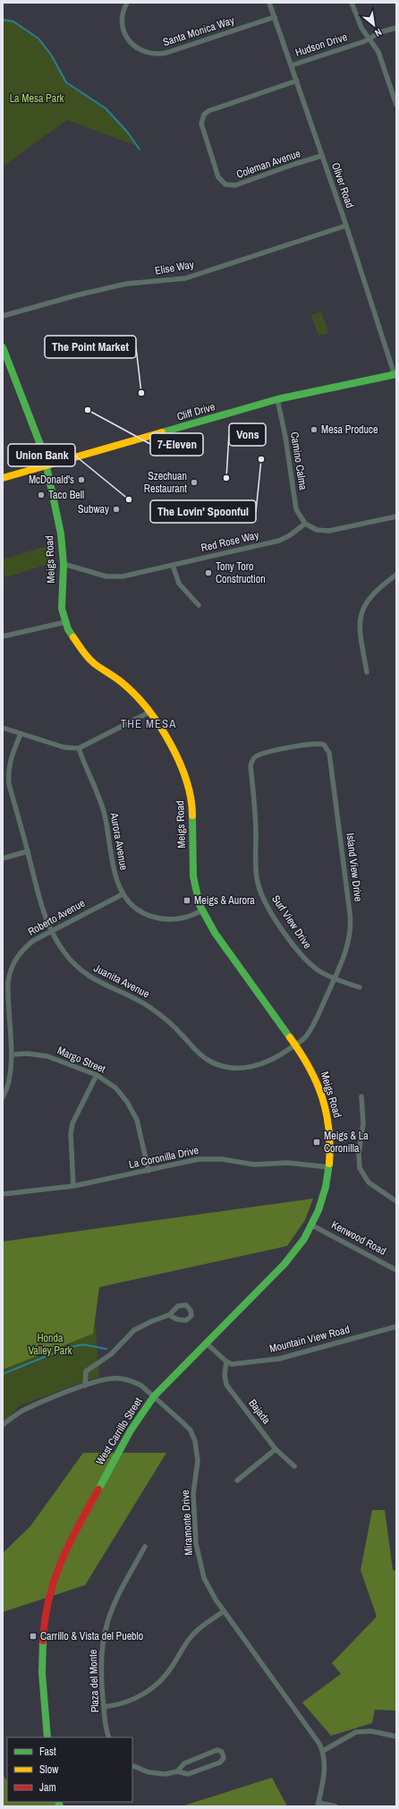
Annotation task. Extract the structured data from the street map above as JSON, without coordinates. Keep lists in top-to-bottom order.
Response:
{
  "streets": {
    "main road": ["Cliff Drive", "Meigs Road", "West Carrillo Street"],
    "street": [
      "Santa Monica Way",
      "Hudson Drive",
      "Coleman Avenue",
      "Oliver Road",
      "Elise Way",
      "Camino Calma",
      "Red Rose Way",
      "Aurora Avenue",
      "Island View Drive",
      "Roberto Avenue",
      "Surf View Drive",
      "Juanita Avenue",
      "Margo Street",
      "La Coronilla Drive",
      "Kenwood Road",
      "Mountain View Road",
      "Bajada",
      "Miramonte Drive",
      "Plaza del Monte"
    ]
  },
  "crossings": [
    ["Santa Monica Way", "Oliver Road"],
    ["Hudson Drive", "Oliver Road"],
    ["Coleman Avenue", "Oliver Road"],
    ["Oliver Road", "Elise Way"],
    ["Oliver Road", "Cliff Drive"],
    ["Cliff Drive", "Camino Calma"],
    ["Cliff Drive", "Meigs Road"],
    ["Camino Calma", "Red Rose Way"],
    ["Red Rose Way", "Meigs Road"],
    ["Meigs Road", "Aurora Avenue"],
    ["Meigs Road", "Island View Drive"],
    ["Meigs Road", "Juanita Avenue"],
    ["Meigs Road", "La Coronilla Drive"],
    ["Meigs Road", "West Carrillo Street"],
    ["Aurora Avenue", "Roberto Avenue"],
    ["Island View Drive", "Surf View Drive"],
    ["Island View Drive", "Juanita Avenue"],
    ["Roberto Avenue", "Juanita Avenue"],
    ["Roberto Avenue", "Margo Street"],
    ["Margo Street", "La Coronilla Drive"],
    ["La Coronilla Drive", "West Carrillo Street"],
    ["Kenwood Road", "West Carrillo Street"],
    ["Mountain View Road", "Bajada"],
    ["West Carrillo Street", "Miramonte Drive"]
  ],
  "districts": ["THE MESA"],
  "parks": ["La Mesa Park", "Honda Valley Park"],
  "places": {
    "other": [
      "The Point Market",
      "7-Eleven",
      "Mesa Produce",
      "The Lovin' Spoonful",
      "Vons",
      "McDonald's",
      "Szechuan Restaurant",
      "Taco Bell",
      "Union Bank",
      "Subway",
      "Tony Toro Construction"
    ],
    "transit": ["Meigs & Aurora", "Meigs & La Coronilla", "Carrillo & Vista del Pueblo"]
  },
  "legend": ["Fast", "Slow", "Jam"],
  "north": "bottom right"
}
